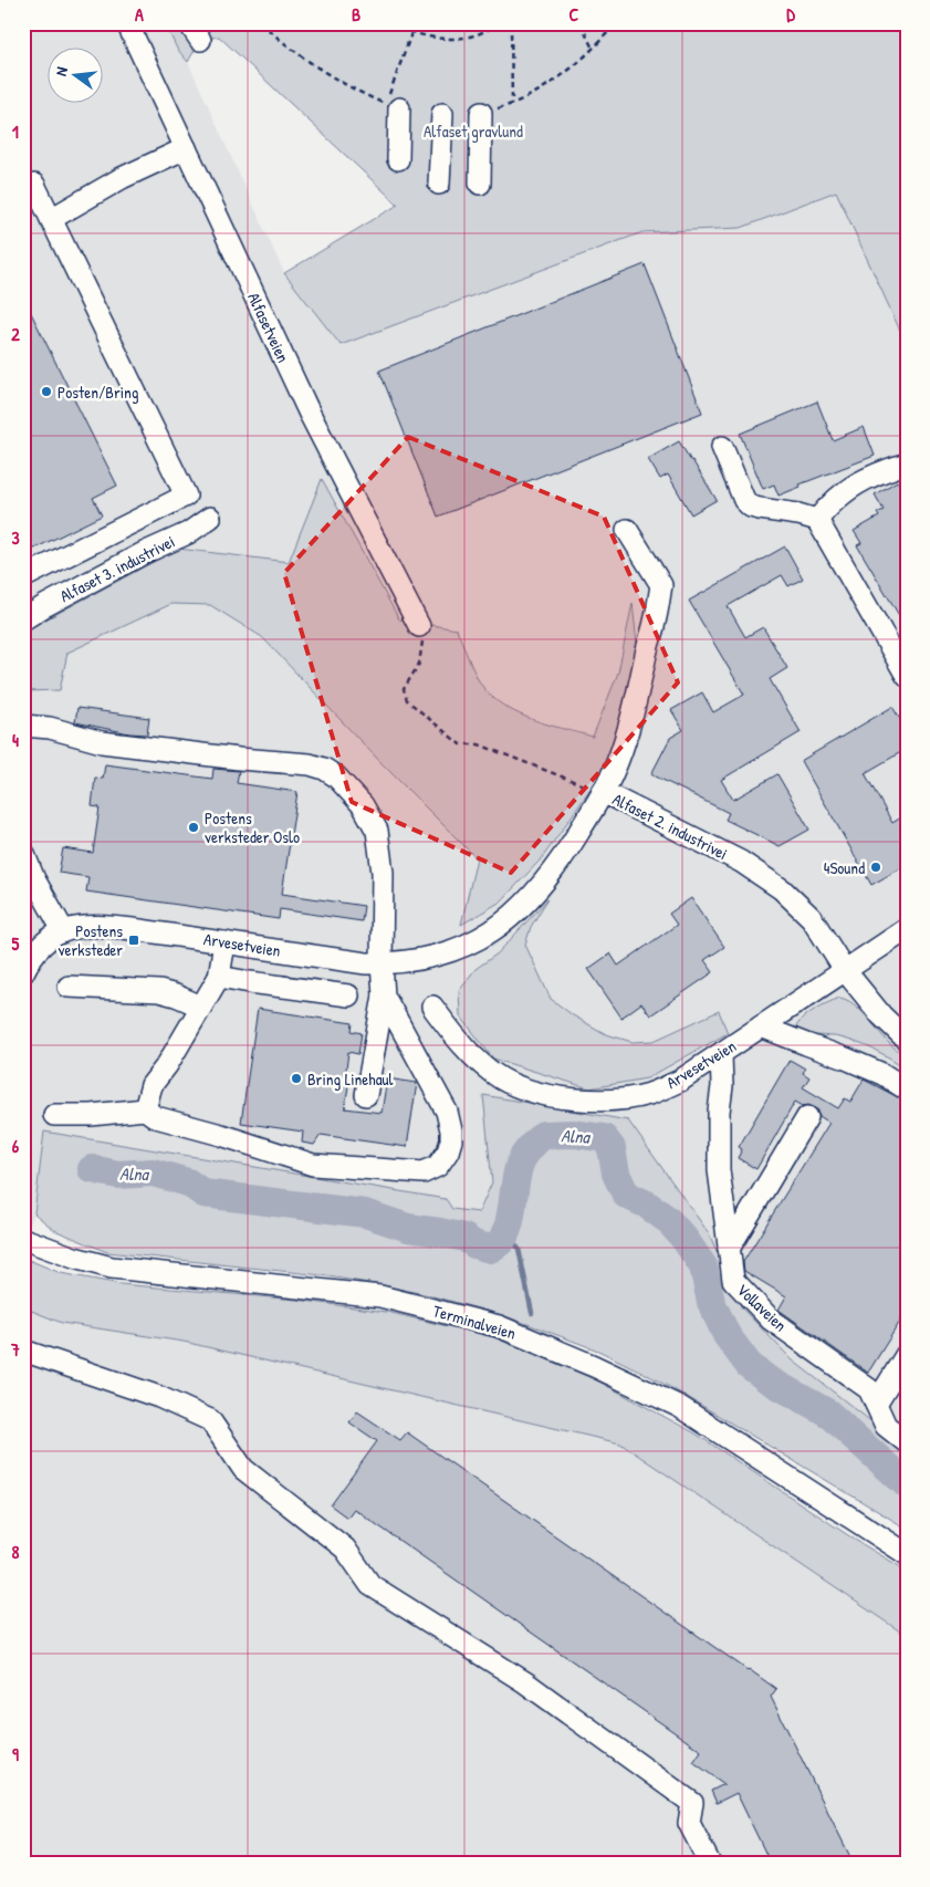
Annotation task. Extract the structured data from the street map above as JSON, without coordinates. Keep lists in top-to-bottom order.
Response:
{
  "streets": {
    "street": [
      "Alfasetveien",
      "Alfaset 3. industrivei",
      "Alfaset 2. industrivei",
      "Arvesetveien",
      "Vollaveien",
      "Terminalveien"
    ]
  },
  "crossings": [
    ["Alfaset 2. industrivei", "Arvesetveien"],
    ["Arvesetveien", "Vollaveien"]
  ],
  "water": ["Alna"],
  "parks": ["Alfaset gravlund"],
  "places": {
    "other": [
      "Posten/Bring",
      "Postens verksteder Oslo",
      "4Sound",
      "Bring Linehaul"
    ],
    "transit": ["Postens verksteder"]
  },
  "north": "left",
  "grid": {
    "columns": [
      "A",
      "B",
      "C",
      "D"
    ],
    "rows": [
      "1",
      "2",
      "3",
      "4",
      "5",
      "6",
      "7",
      "8",
      "9"
    ]
  }
}
